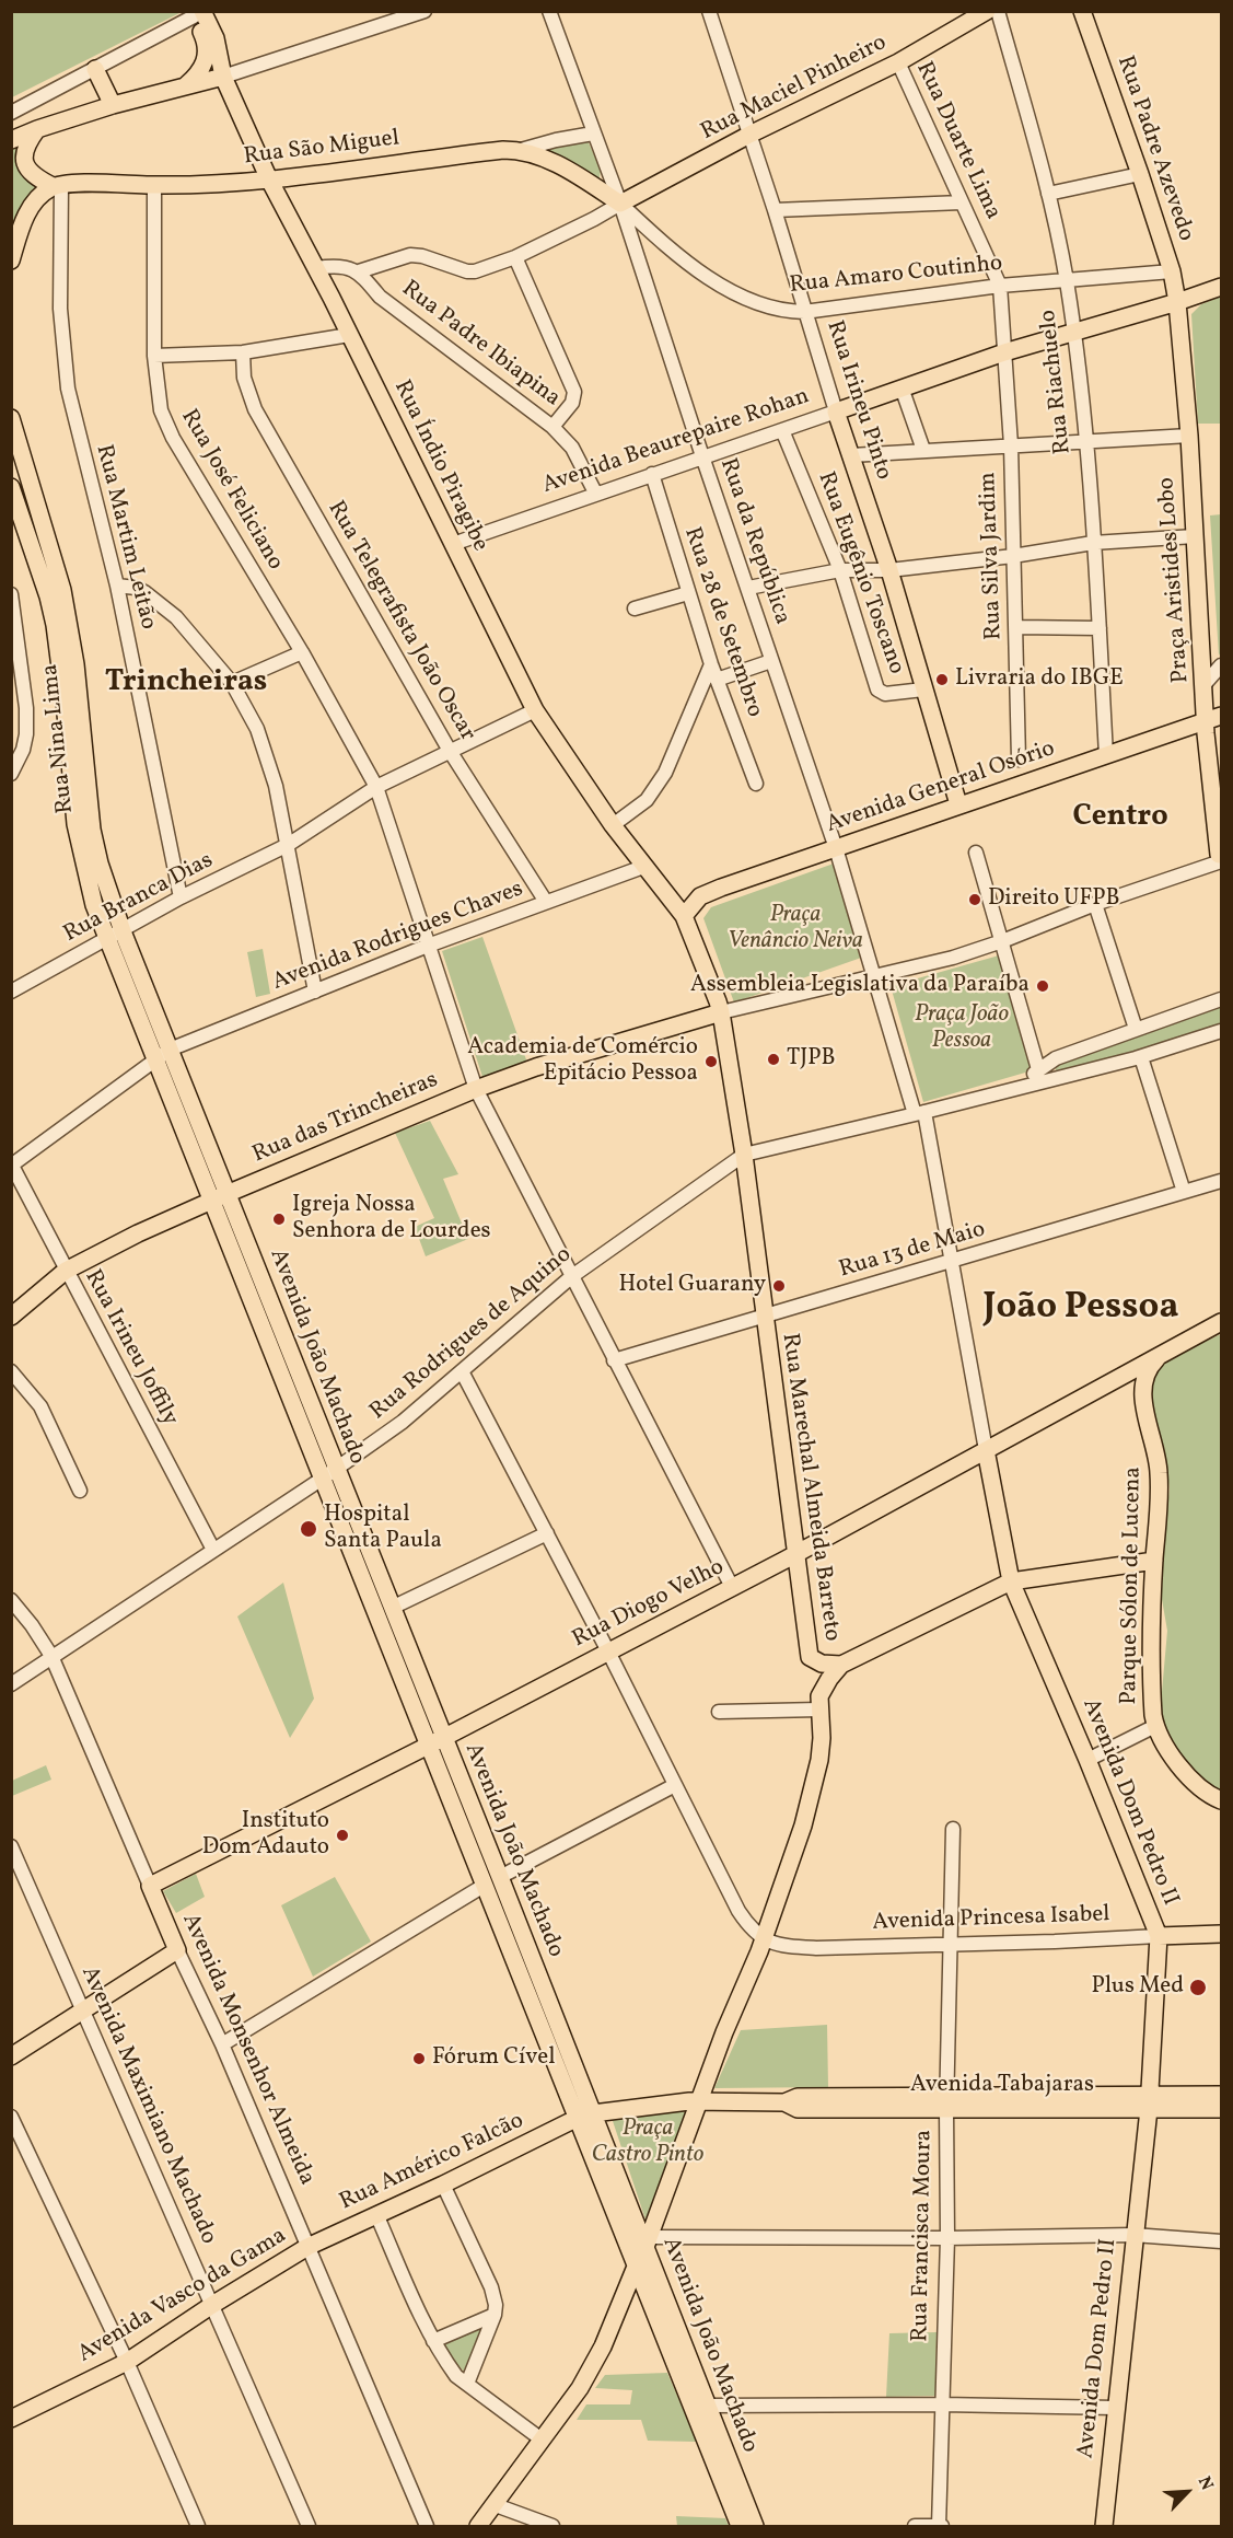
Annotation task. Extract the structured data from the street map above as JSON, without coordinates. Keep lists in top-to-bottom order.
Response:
{
  "streets": {
    "main road": [
      "Rua Maciel Pinheiro",
      "Rua São Miguel",
      "Rua Padre Azevedo",
      "Rua Irineu Pinto",
      "Avenida Beaurepaire Rohan",
      "Rua Índio Piragibe",
      "Praça Aristides Lobo",
      "Rua Nina Lima",
      "Avenida General Osório",
      "Rua das Trincheiras",
      "Avenida João Machado",
      "Rua Marechal Almeida Barreto",
      "Parque Sólon de Lucena",
      "Rua Diogo Velho",
      "Avenida Dom Pedro II",
      "Avenida Princesa Isabel",
      "Avenida Monsenhor Almeida",
      "Avenida Tabajaras",
      "Rua Américo Falcão",
      "Avenida Vasco da Gama"
    ],
    "street": [
      "Rua Duarte Lima",
      "Rua Amaro Coutinho",
      "Rua Padre Ibiapina",
      "Rua Riachuelo",
      "Rua José Feliciano",
      "Rua Martim Leitão",
      "Rua da República",
      "Rua Silva Jardim",
      "Rua Eugênio Toscano",
      "Rua Telegrafista João Oscar",
      "Rua 28 de Setembro",
      "Rua Branca Dias",
      "Avenida Rodrigues Chaves",
      "Rua 13 de Maio",
      "Rua Rodrigues de Aquino",
      "Rua Irineu Joffily",
      "Avenida Maximiano Machado",
      "Rua Francisca Moura"
    ]
  },
  "crossings": [
    ["Rua Maciel Pinheiro", "Rua Duarte Lima"],
    ["Rua Maciel Pinheiro", "Rua Amaro Coutinho"],
    ["Rua Maciel Pinheiro", "Rua Riachuelo"],
    ["Rua Maciel Pinheiro", "Rua Irineu Pinto"],
    ["Rua Maciel Pinheiro", "Rua da República"],
    ["Rua Duarte Lima", "Rua Amaro Coutinho"],
    ["Rua Duarte Lima", "Avenida Beaurepaire Rohan"],
    ["Rua Duarte Lima", "Rua Silva Jardim"],
    ["Rua São Miguel", "Rua Índio Piragibe"],
    ["Rua São Miguel", "Rua José Feliciano"],
    ["Rua São Miguel", "Rua Martim Leitão"],
    ["Rua São Miguel", "Rua da República"],
    ["Rua Padre Azevedo", "Rua Amaro Coutinho"],
    ["Rua Padre Azevedo", "Avenida Beaurepaire Rohan"],
    ["Rua Padre Azevedo", "Praça Aristides Lobo"],
    ["Rua Amaro Coutinho", "Rua Riachuelo"],
    ["Rua Amaro Coutinho", "Rua Irineu Pinto"],
    ["Rua Amaro Coutinho", "Rua da República"],
    ["Rua Padre Ibiapina", "Avenida Beaurepaire Rohan"],
    ["Rua Riachuelo", "Avenida Beaurepaire Rohan"],
    ["Rua Riachuelo", "Avenida General Osório"],
    ["Rua Irineu Pinto", "Avenida Beaurepaire Rohan"],
    ["Rua Irineu Pinto", "Rua Eugênio Toscano"],
    ["Rua Irineu Pinto", "Avenida General Osório"],
    ["Avenida Beaurepaire Rohan", "Rua Índio Piragibe"],
    ["Avenida Beaurepaire Rohan", "Rua da República"],
    ["Avenida Beaurepaire Rohan", "Rua Silva Jardim"],
    ["Avenida Beaurepaire Rohan", "Rua Eugênio Toscano"],
    ["Avenida Beaurepaire Rohan", "Rua 28 de Setembro"],
    ["Rua Índio Piragibe", "Avenida General Osório"],
    ["Rua Índio Piragibe", "Rua Branca Dias"],
    ["Rua Índio Piragibe", "Avenida Rodrigues Chaves"],
    ["Rua Índio Piragibe", "Rua Marechal Almeida Barreto"],
    ["Rua José Feliciano", "Rua Branca Dias"],
    ["Rua José Feliciano", "Avenida Rodrigues Chaves"],
    ["Rua José Feliciano", "Rua das Trincheiras"],
    ["Rua José Feliciano", "Rua 13 de Maio"],
    ["Rua José Feliciano", "Rua Rodrigues de Aquino"],
    ["Rua José Feliciano", "Rua Diogo Velho"],
    ["Rua Martim Leitão", "Rua Branca Dias"],
    ["Rua da República", "Avenida General Osório"],
    ["Praça Aristides Lobo", "Avenida General Osório"],
    ["Rua Telegrafista João Oscar", "Rua Branca Dias"],
    ["Rua Telegrafista João Oscar", "Avenida Rodrigues Chaves"],
    ["Rua Nina Lima", "Rua Branca Dias"],
    ["Rua Nina Lima", "Avenida Rodrigues Chaves"],
    ["Avenida General Osório", "Rua Marechal Almeida Barreto"],
    ["Avenida Rodrigues Chaves", "Rua Irineu Joffily"],
    ["Rua das Trincheiras", "Rua Irineu Joffily"],
    ["Rua das Trincheiras", "Avenida João Machado"],
    ["Rua das Trincheiras", "Rua Marechal Almeida Barreto"],
    ["Rua 13 de Maio", "Rua Marechal Almeida Barreto"],
    ["Rua 13 de Maio", "Avenida Dom Pedro II"],
    ["Rua Rodrigues de Aquino", "Rua Irineu Joffily"],
    ["Rua Rodrigues de Aquino", "Avenida João Machado"],
    ["Rua Rodrigues de Aquino", "Rua Marechal Almeida Barreto"],
    ["Rua Rodrigues de Aquino", "Avenida Dom Pedro II"],
    ["Rua Rodrigues de Aquino", "Avenida Monsenhor Almeida"],
    ["Avenida João Machado", "Rua Marechal Almeida Barreto"],
    ["Avenida João Machado", "Rua Diogo Velho"],
    ["Avenida João Machado", "Avenida Tabajaras"],
    ["Avenida João Machado", "Rua Américo Falcão"],
    ["Rua Marechal Almeida Barreto", "Rua Diogo Velho"],
    ["Rua Marechal Almeida Barreto", "Avenida Princesa Isabel"],
    ["Rua Marechal Almeida Barreto", "Avenida Tabajaras"],
    ["Parque Sólon de Lucena", "Rua Diogo Velho"],
    ["Rua Diogo Velho", "Avenida Dom Pedro II"],
    ["Rua Diogo Velho", "Avenida Monsenhor Almeida"],
    ["Avenida Dom Pedro II", "Avenida Princesa Isabel"],
    ["Avenida Dom Pedro II", "Avenida Tabajaras"],
    ["Avenida Princesa Isabel", "Rua Francisca Moura"],
    ["Avenida Monsenhor Almeida", "Rua Américo Falcão"],
    ["Avenida Monsenhor Almeida", "Avenida Vasco da Gama"],
    ["Avenida Tabajaras", "Rua Américo Falcão"],
    ["Avenida Tabajaras", "Rua Francisca Moura"],
    ["Avenida Maximiano Machado", "Avenida Vasco da Gama"],
    ["Rua Américo Falcão", "Avenida Vasco da Gama"]
  ],
  "districts": ["Trincheiras", "Centro", "João Pessoa"],
  "parks": ["Praça Venâncio Neiva", "Praça João Pessoa", "Praça Castro Pinto"],
  "places": [
    "Livraria do IBGE",
    "Direito UFPB",
    "Assembleia Legislativa da Paraíba",
    "TJPB",
    "Academia de Comércio Epitácio Pessoa",
    "Igreja Nossa Senhora de Lourdes",
    "Hotel Guarany",
    "Hospital Santa Paula",
    "Instituto Dom Adauto",
    "Plus Med",
    "Fórum Cível"
  ],
  "north": "top right"
}
